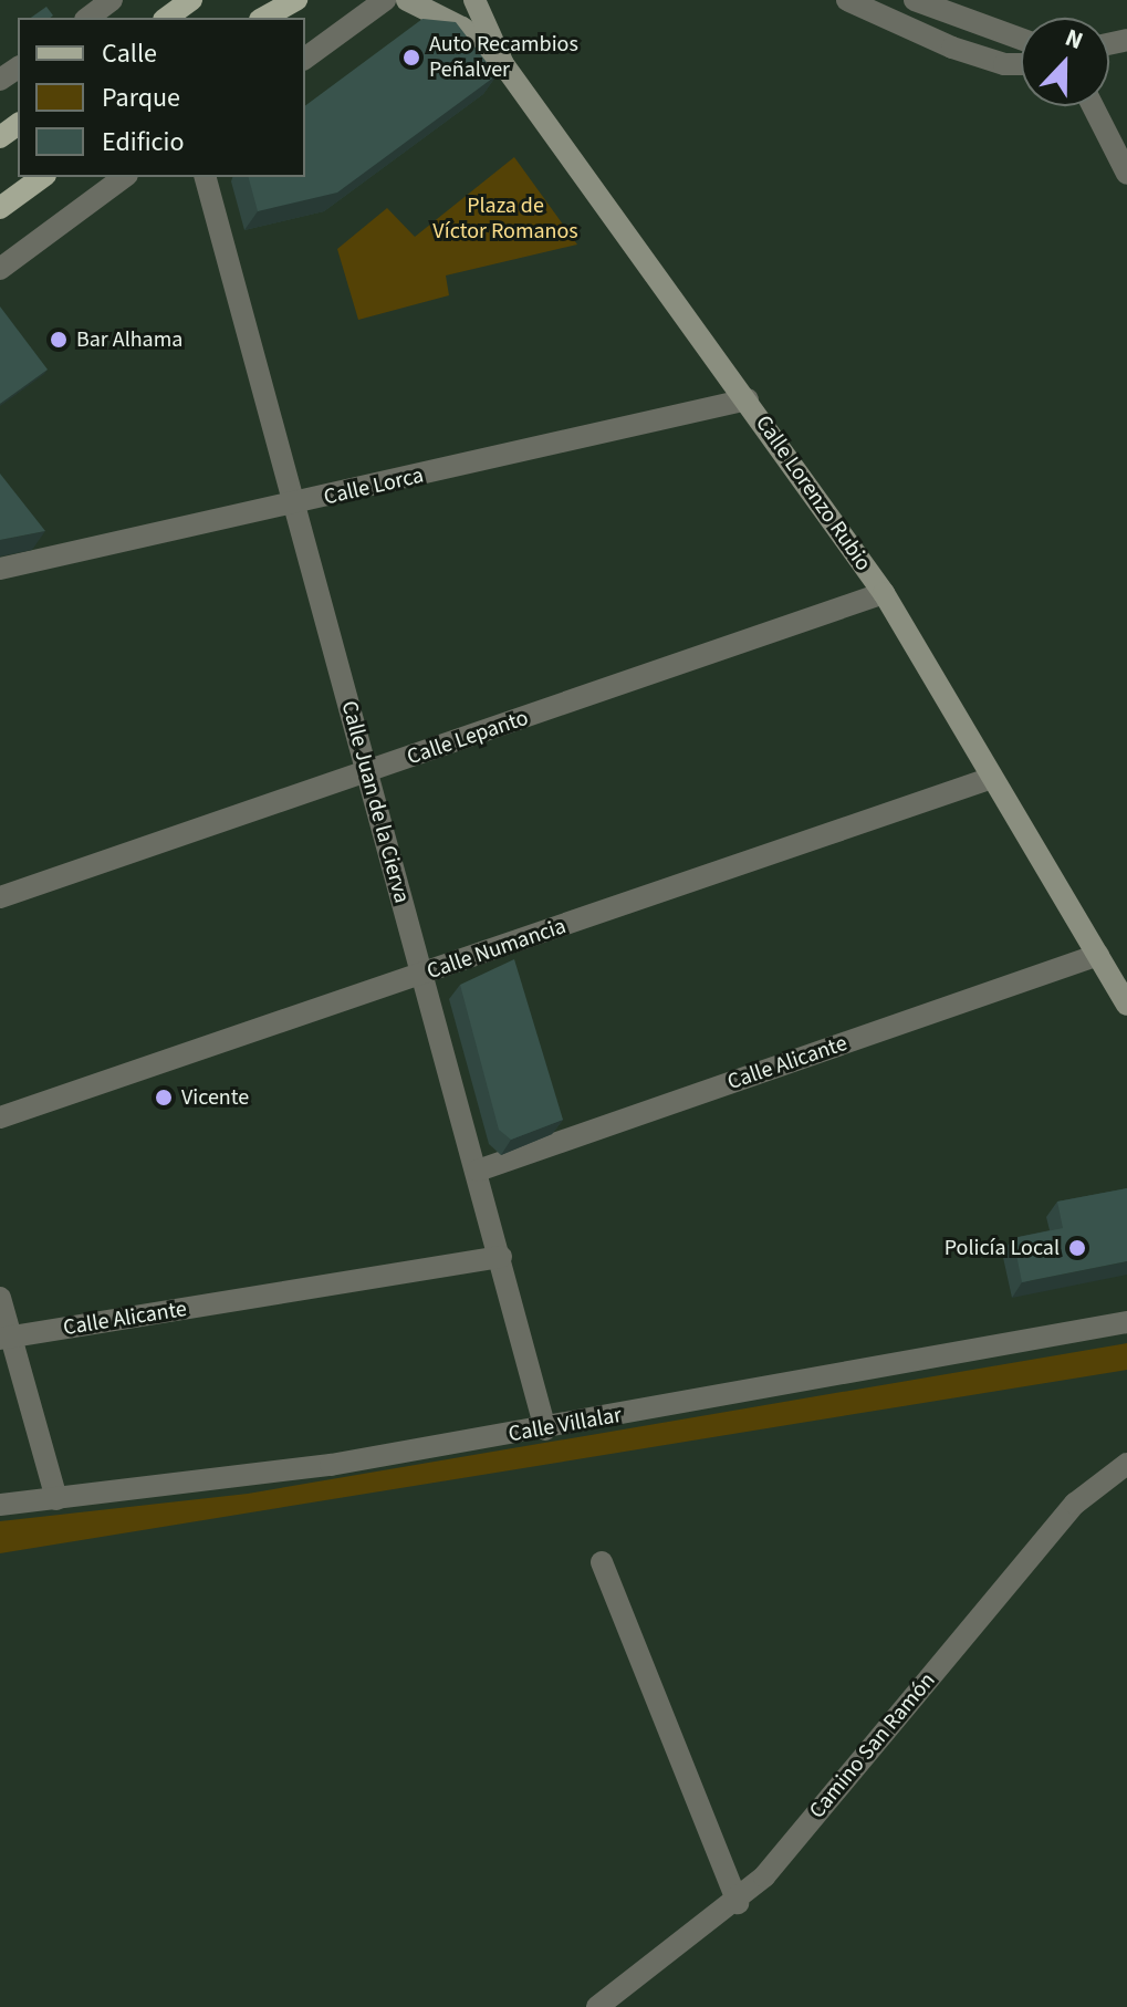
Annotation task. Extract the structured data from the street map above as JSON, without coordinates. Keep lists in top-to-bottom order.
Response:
{
  "streets": {
    "main road": ["Calle Lorenzo Rubio"],
    "street": [
      "Calle Lorca",
      "Calle Lepanto",
      "Calle Juan de la Cierva",
      "Calle Numancia",
      "Calle Alicante",
      "Calle Villalar",
      "Camino San Ramón"
    ]
  },
  "crossings": [
    ["Calle Lorca", "Calle Lorenzo Rubio"],
    ["Calle Lorca", "Calle Juan de la Cierva"],
    ["Calle Lorenzo Rubio", "Calle Lepanto"],
    ["Calle Lorenzo Rubio", "Calle Numancia"],
    ["Calle Lorenzo Rubio", "Calle Alicante"],
    ["Calle Lepanto", "Calle Juan de la Cierva"],
    ["Calle Juan de la Cierva", "Calle Numancia"],
    ["Calle Juan de la Cierva", "Calle Alicante"],
    ["Calle Juan de la Cierva", "Calle Villalar"]
  ],
  "parks": ["Plaza de Víctor Romanos"],
  "places": [
    "Auto Recambios Peñalver",
    "Bar Alhama",
    "Vicente",
    "Policía Local"
  ],
  "legend": ["Calle", "Parque", "Edificio"],
  "north": "top"
}
